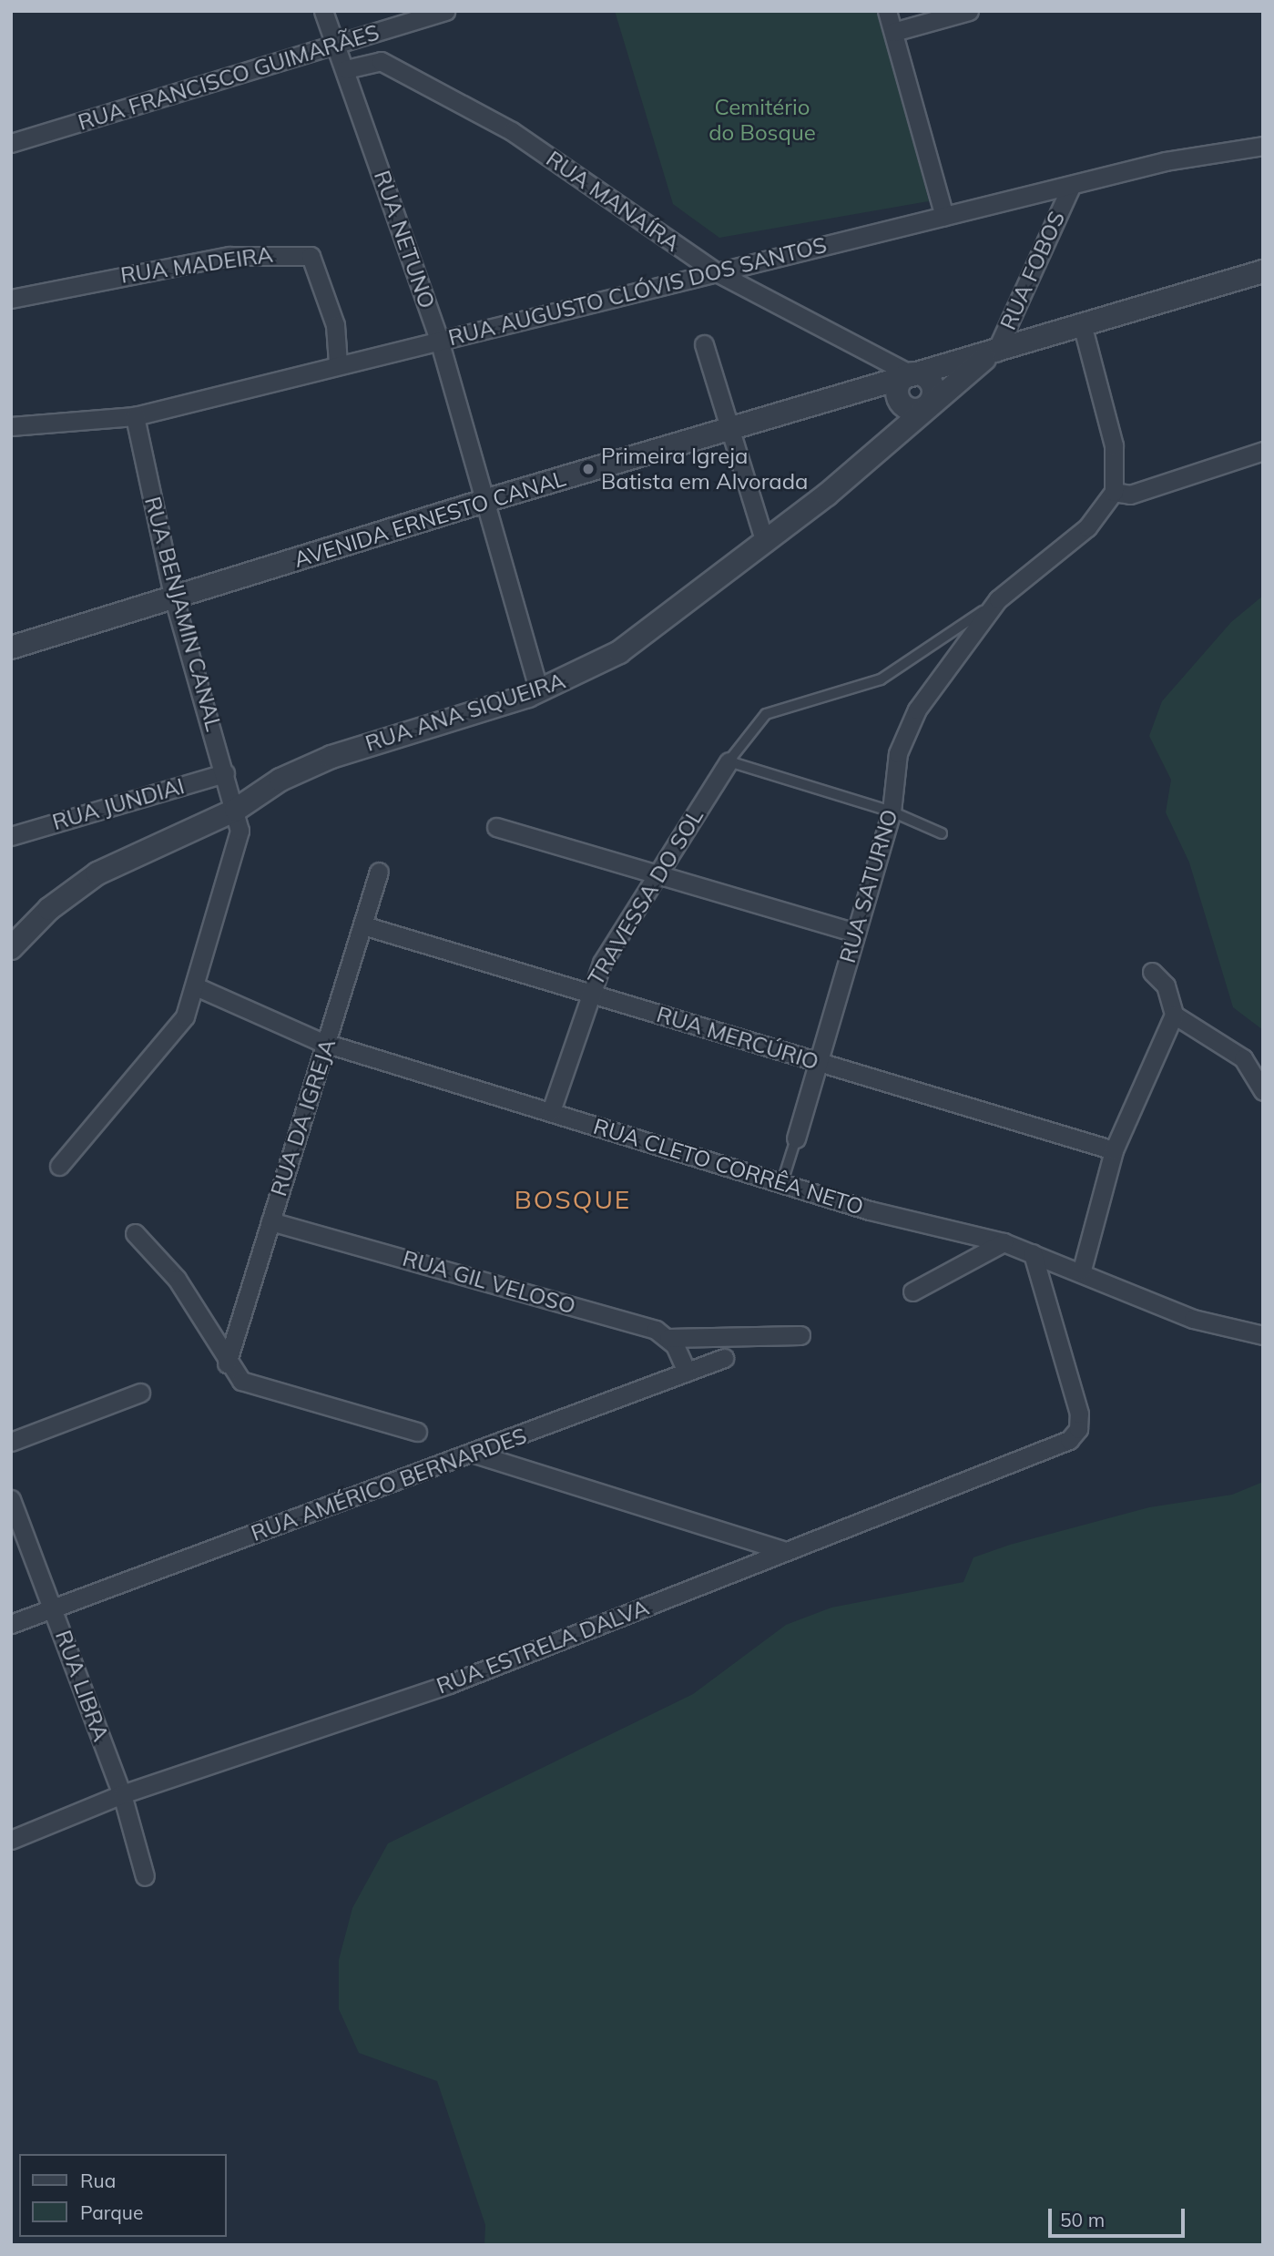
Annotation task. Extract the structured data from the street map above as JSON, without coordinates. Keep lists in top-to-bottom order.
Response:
{
  "streets": {
    "street": [
      "RUA FRANCISCO GUIMARÃES",
      "RUA MANAÍRA",
      "RUA NETUNO",
      "RUA MADEIRA",
      "RUA FOBOS",
      "RUA AUGUSTO CLÓVIS DOS SANTOS",
      "AVENIDA ERNESTO CANAL",
      "RUA BENJAMIN CANAL",
      "RUA ANA SIQUEIRA",
      "RUA JUNDIAI",
      "RUA SATURNO",
      "TRAVESSA DO SOL",
      "RUA MERCÚRIO",
      "RUA DA IGREJA",
      "RUA CLETO CORRÊA NETO",
      "RUA GIL VELOSO",
      "RUA AMÉRICO BERNARDES",
      "RUA ESTRELA DALVA",
      "RUA LIBRA"
    ]
  },
  "crossings": [
    ["RUA FRANCISCO GUIMARÃES", "RUA NETUNO"],
    ["RUA MANAÍRA", "RUA NETUNO"],
    ["RUA MANAÍRA", "RUA AUGUSTO CLÓVIS DOS SANTOS"],
    ["RUA MANAÍRA", "AVENIDA ERNESTO CANAL"],
    ["RUA MANAÍRA", "RUA ANA SIQUEIRA"],
    ["RUA NETUNO", "RUA AUGUSTO CLÓVIS DOS SANTOS"],
    ["RUA NETUNO", "AVENIDA ERNESTO CANAL"],
    ["RUA NETUNO", "RUA ANA SIQUEIRA"],
    ["RUA MADEIRA", "RUA AUGUSTO CLÓVIS DOS SANTOS"],
    ["RUA FOBOS", "RUA AUGUSTO CLÓVIS DOS SANTOS"],
    ["RUA FOBOS", "AVENIDA ERNESTO CANAL"],
    ["RUA AUGUSTO CLÓVIS DOS SANTOS", "RUA BENJAMIN CANAL"],
    ["AVENIDA ERNESTO CANAL", "RUA BENJAMIN CANAL"],
    ["AVENIDA ERNESTO CANAL", "RUA ANA SIQUEIRA"],
    ["RUA BENJAMIN CANAL", "RUA ANA SIQUEIRA"],
    ["RUA BENJAMIN CANAL", "RUA JUNDIAI"],
    ["RUA BENJAMIN CANAL", "RUA CLETO CORRÊA NETO"],
    ["RUA SATURNO", "TRAVESSA DO SOL"],
    ["RUA SATURNO", "RUA MERCÚRIO"],
    ["RUA SATURNO", "RUA CLETO CORRÊA NETO"],
    ["TRAVESSA DO SOL", "RUA MERCÚRIO"],
    ["TRAVESSA DO SOL", "RUA CLETO CORRÊA NETO"],
    ["RUA MERCÚRIO", "RUA DA IGREJA"],
    ["RUA DA IGREJA", "RUA CLETO CORRÊA NETO"],
    ["RUA DA IGREJA", "RUA GIL VELOSO"],
    ["RUA CLETO CORRÊA NETO", "RUA ESTRELA DALVA"],
    ["RUA AMÉRICO BERNARDES", "RUA LIBRA"],
    ["RUA ESTRELA DALVA", "RUA LIBRA"]
  ],
  "districts": ["BOSQUE"],
  "parks": ["Cemitério do Bosque"],
  "places": ["Primeira Igreja Batista em Alvorada"],
  "legend": ["Rua", "Parque"],
  "scale_bar": "50 m"
}
